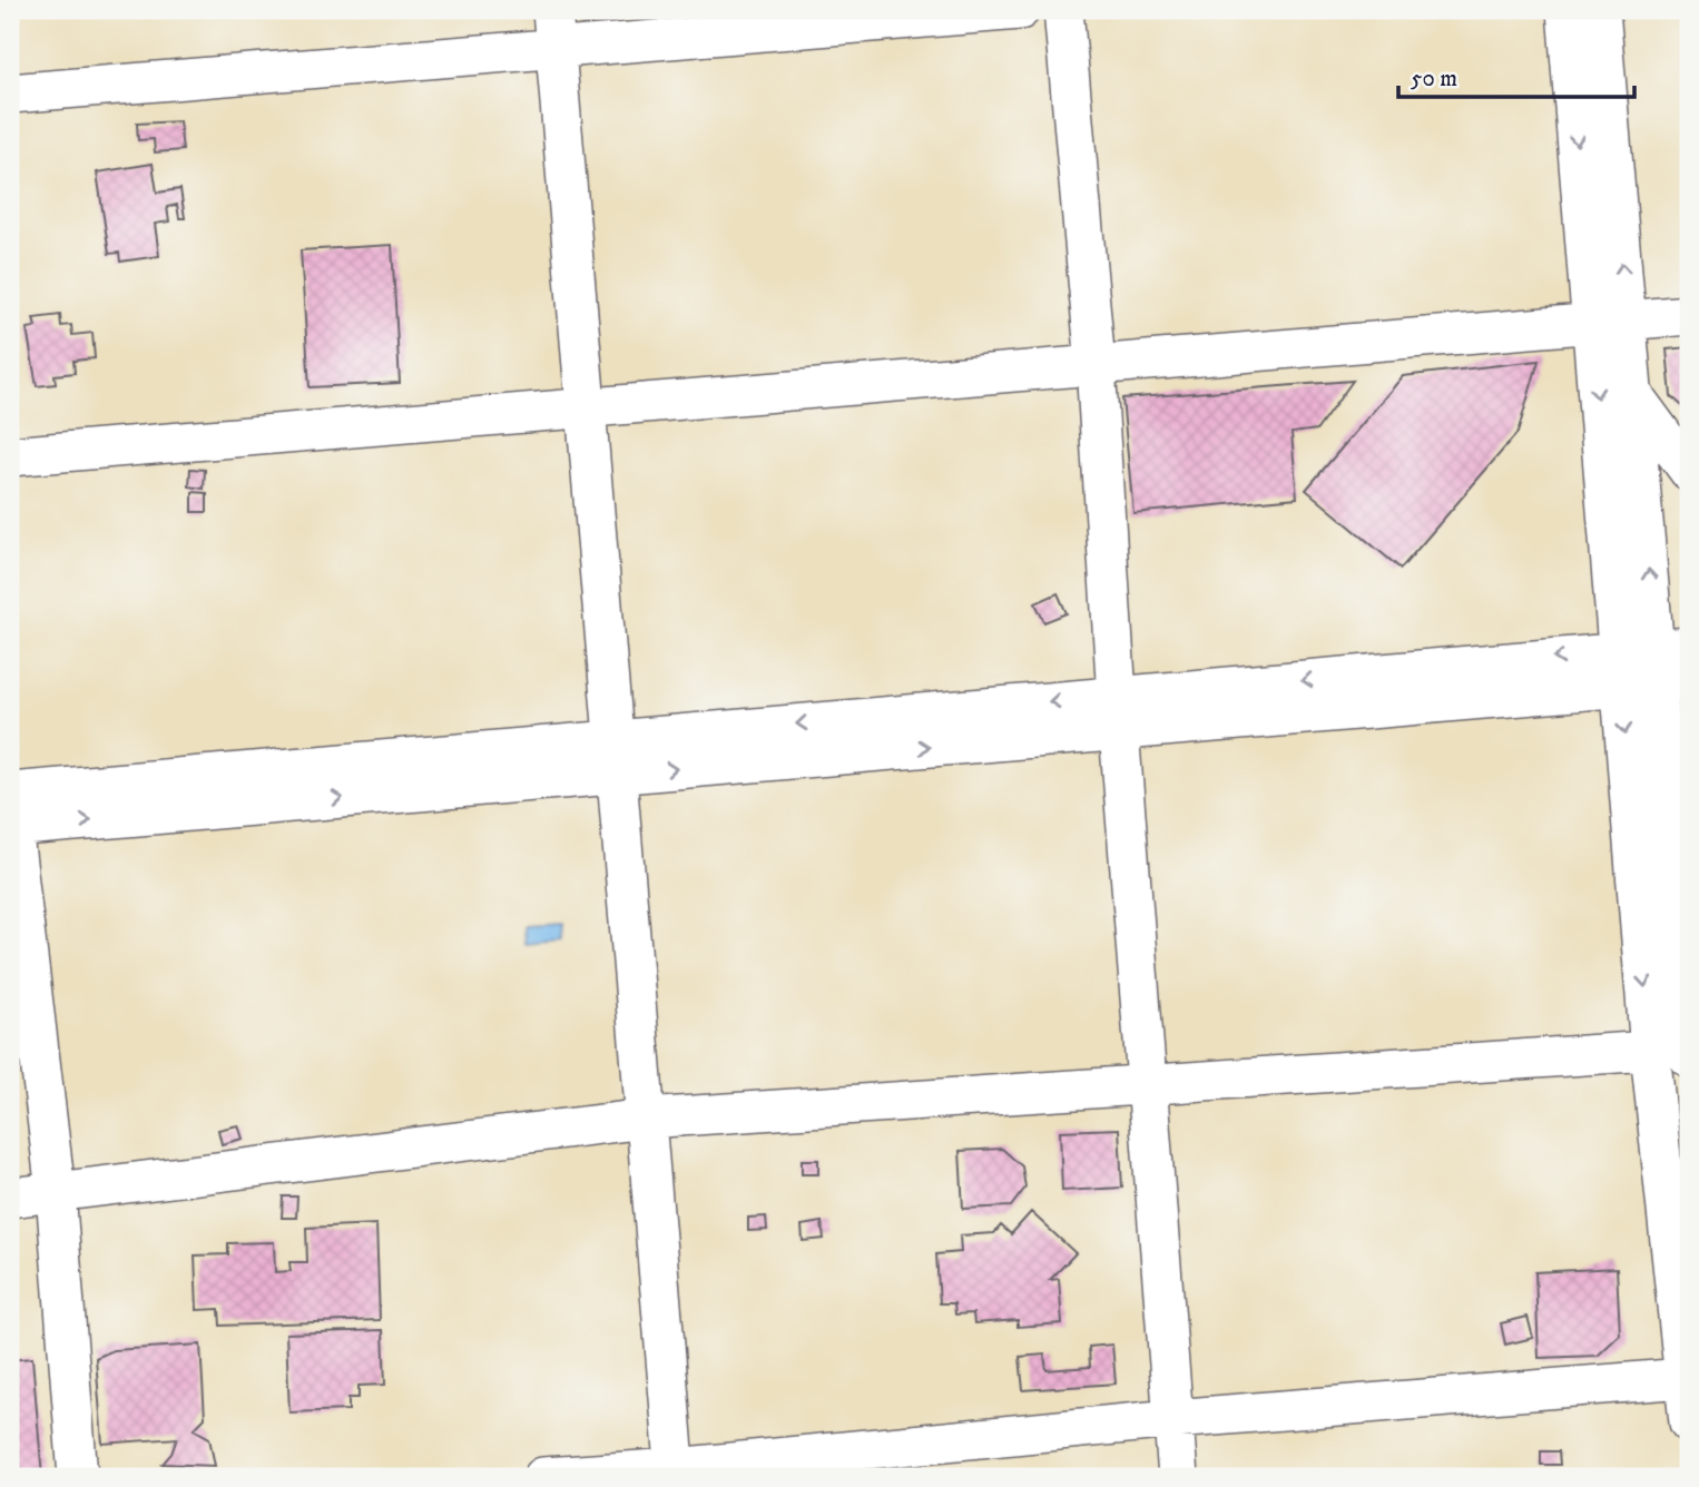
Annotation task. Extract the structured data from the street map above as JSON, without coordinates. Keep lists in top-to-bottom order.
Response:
{
  "scale_bar": "50 m"
}
